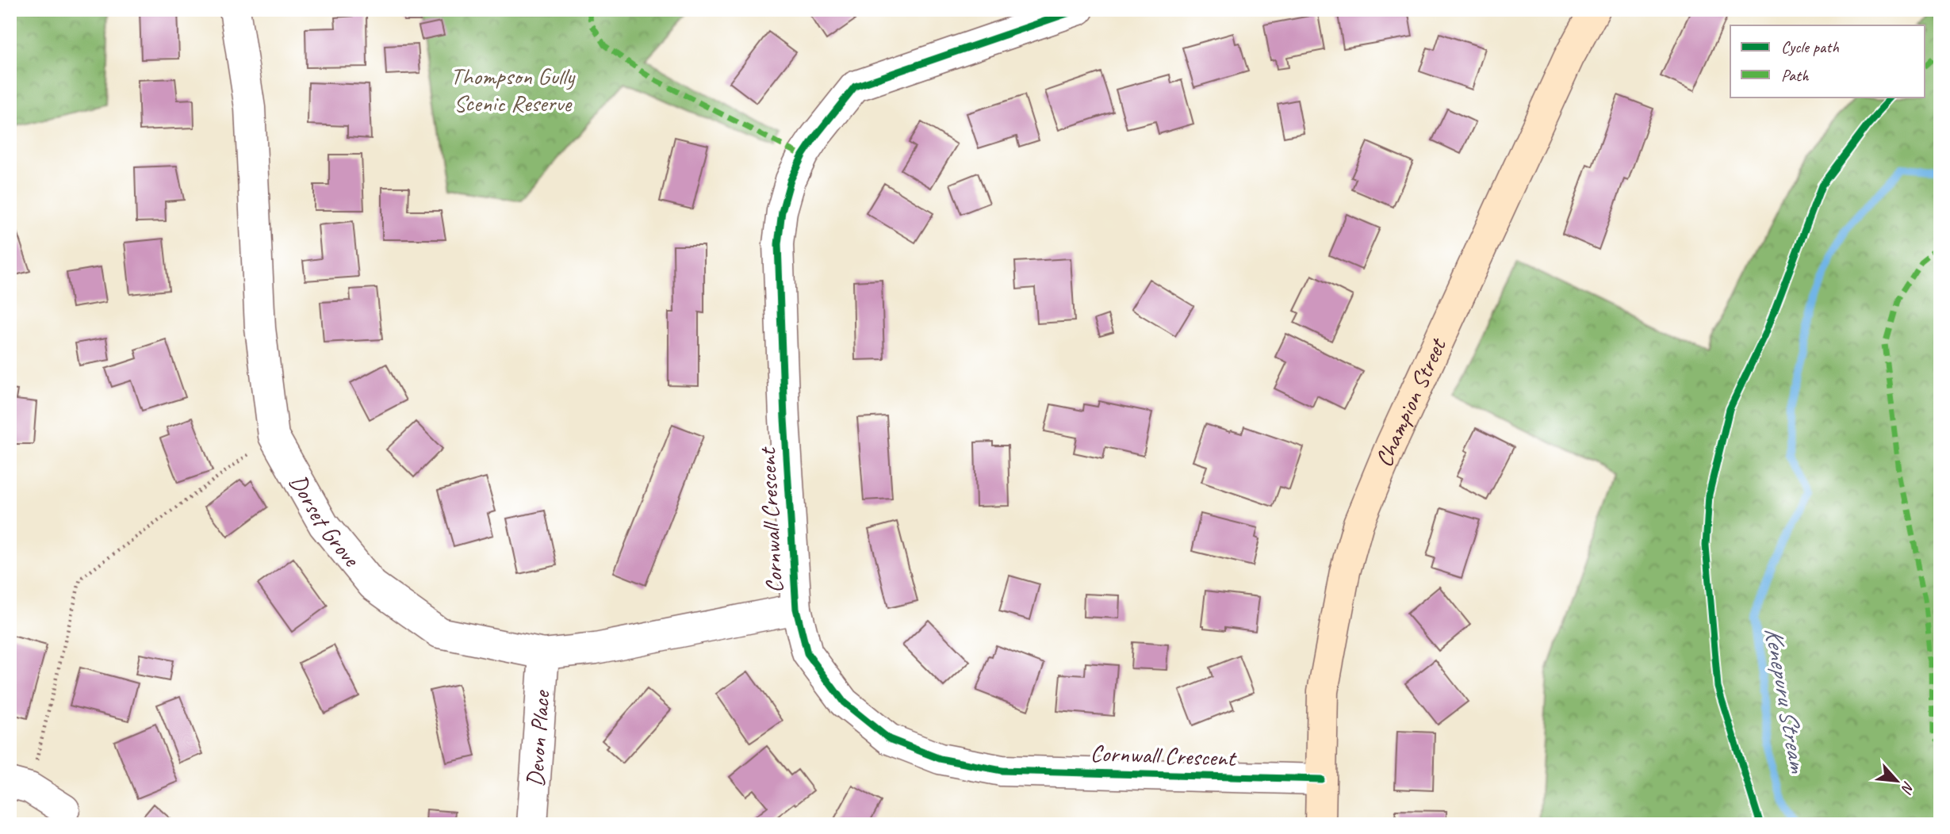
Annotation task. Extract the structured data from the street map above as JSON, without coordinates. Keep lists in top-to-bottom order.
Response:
{
  "streets": {
    "main road": ["Champion Street"],
    "street": ["Dorset Grove", "Cornwall Crescent", "Devon Place"]
  },
  "crossings": [
    ["Champion Street", "Cornwall Crescent"],
    ["Dorset Grove", "Cornwall Crescent"],
    ["Dorset Grove", "Devon Place"]
  ],
  "water": ["Kenepuru Stream"],
  "parks": ["Thompson Gully Scenic Reserve"],
  "legend": ["Cycle path", "Path"],
  "north": "bottom right"
}
